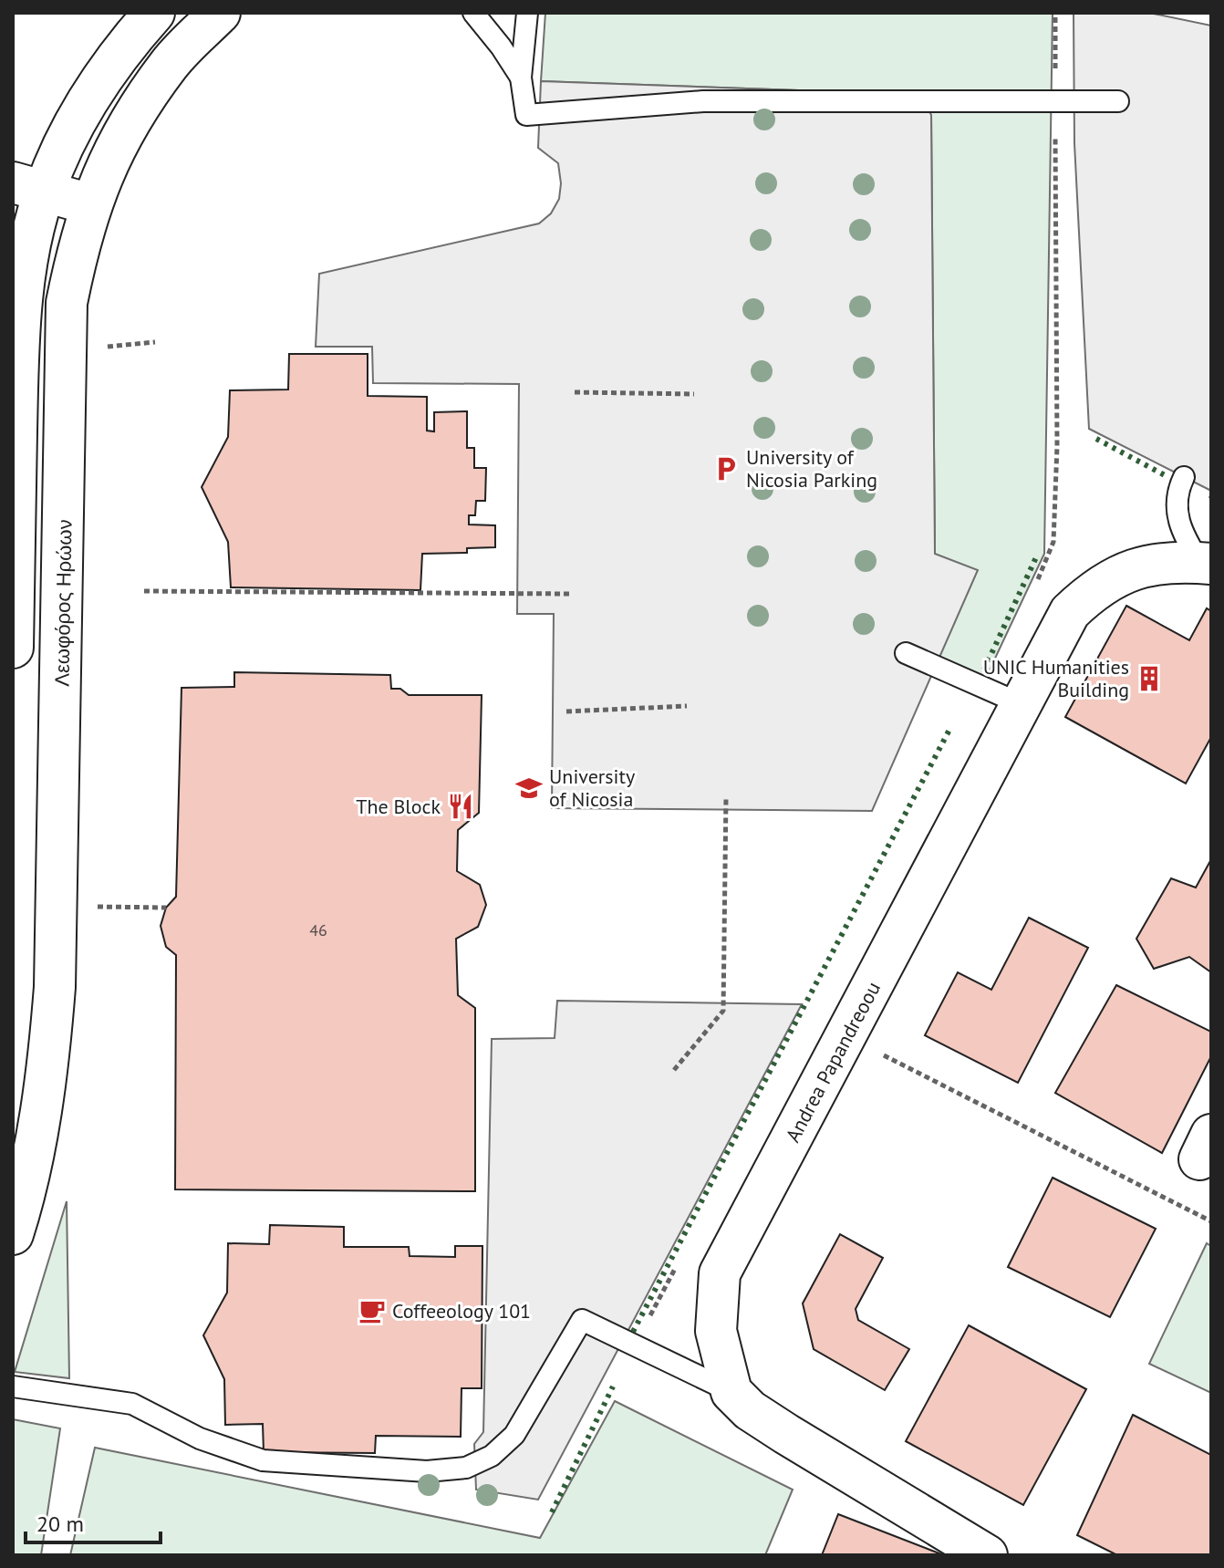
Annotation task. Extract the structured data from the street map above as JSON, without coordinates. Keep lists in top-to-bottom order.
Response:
{
  "streets": {
    "main road": ["Λεωφόρος Ηρώων", "Andrea Papandreoou"]
  },
  "places": {
    "parking": ["University of Nicosia Parking"],
    "building": ["UNIC Humanities Building"],
    "school or university": ["University of Nicosia"],
    "restaurant": ["The Block"],
    "cafe": ["Coffeeology 101"]
  },
  "house_numbers": ["46"],
  "scale_bar": "20 m"
}
